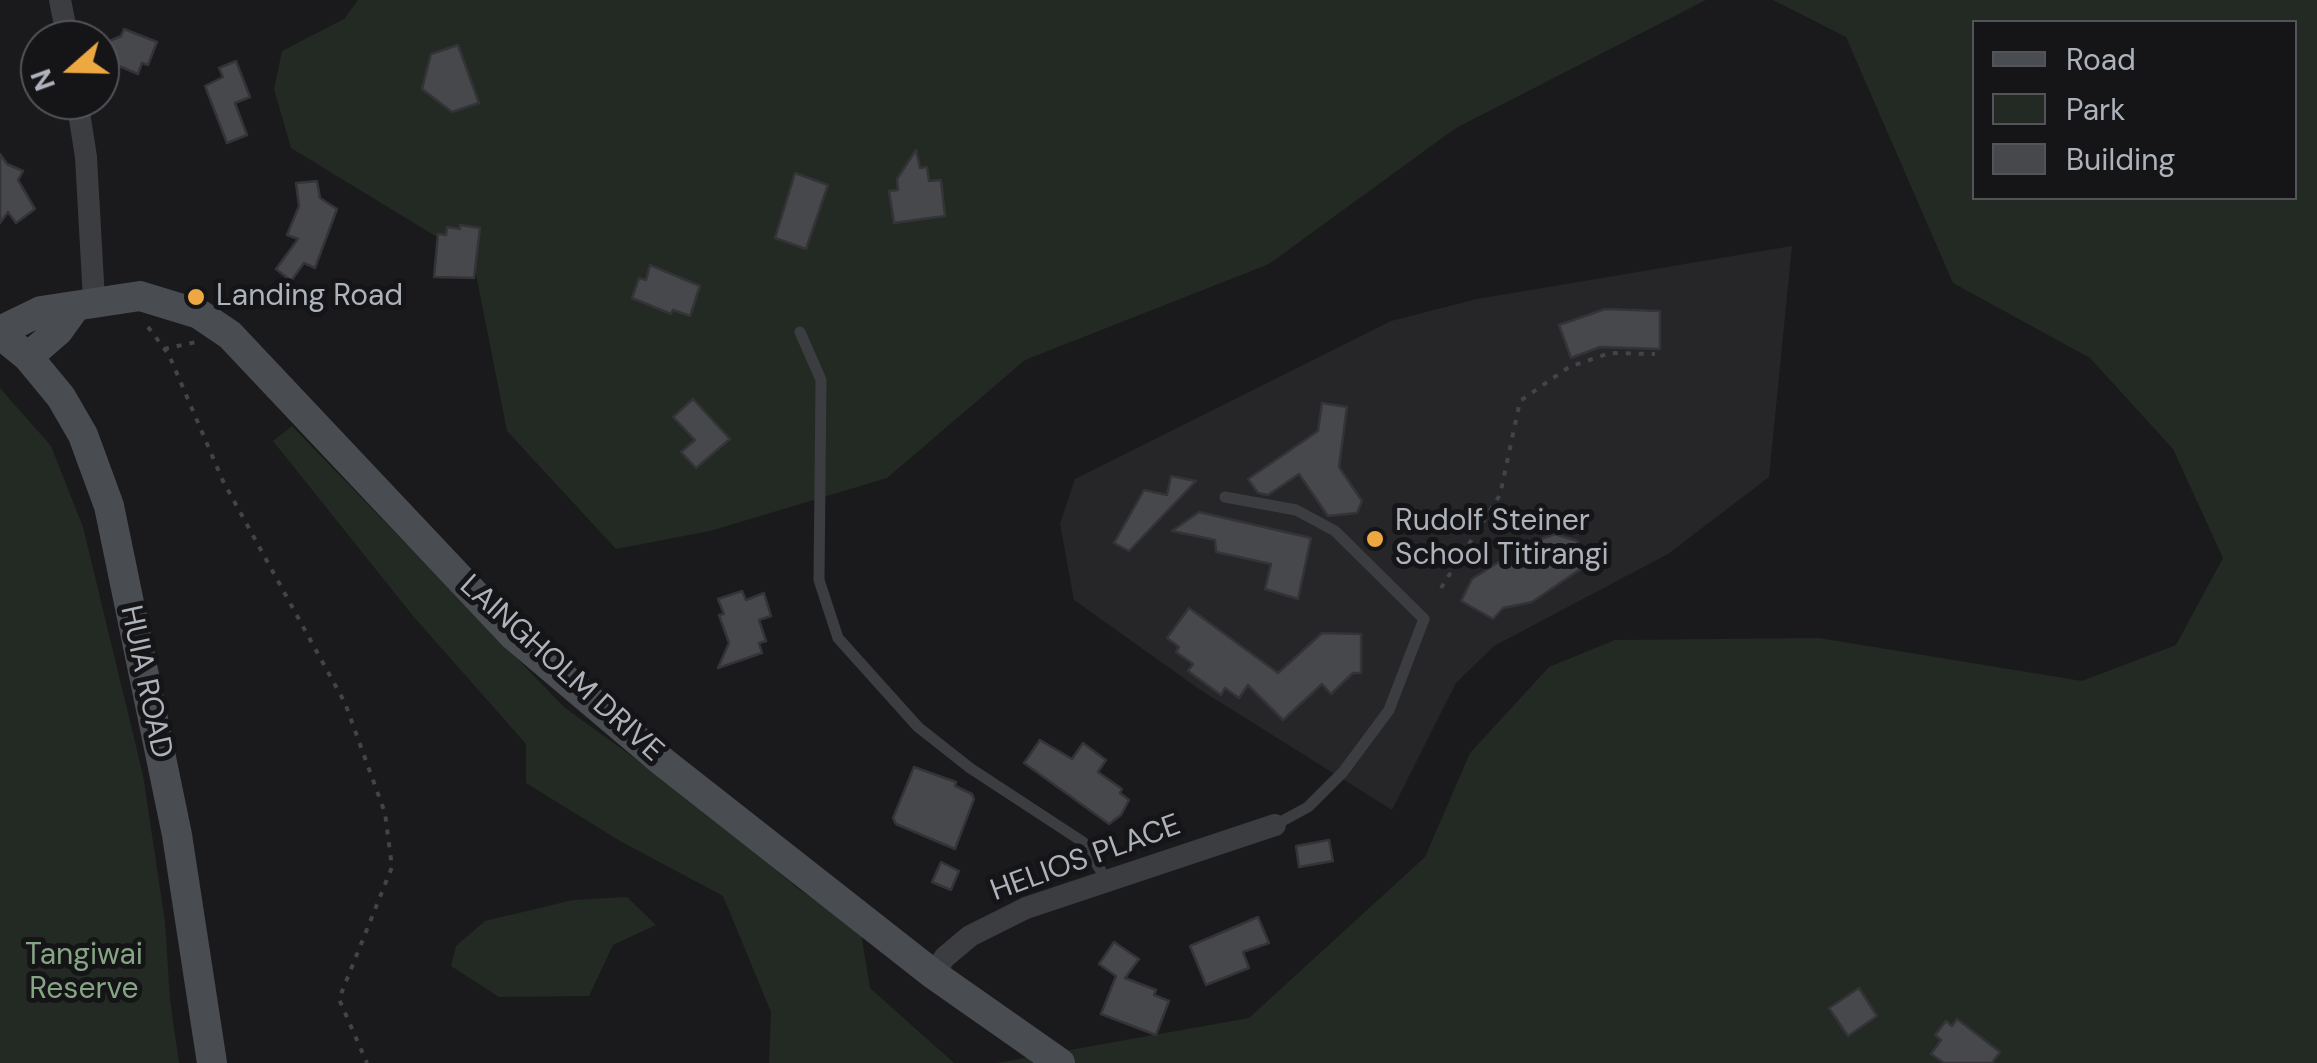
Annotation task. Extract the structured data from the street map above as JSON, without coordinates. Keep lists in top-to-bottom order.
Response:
{
  "streets": {
    "street": ["LAINGHOLM DRIVE", "HUIA ROAD", "HELIOS PLACE"]
  },
  "crossings": [
    ["LAINGHOLM DRIVE", "HUIA ROAD"],
    ["LAINGHOLM DRIVE", "HELIOS PLACE"]
  ],
  "parks": ["Tangiwai Reserve"],
  "places": ["Landing Road", "Rudolf Steiner School Titirangi"],
  "legend": ["Road", "Park", "Building"],
  "north": "left"
}
